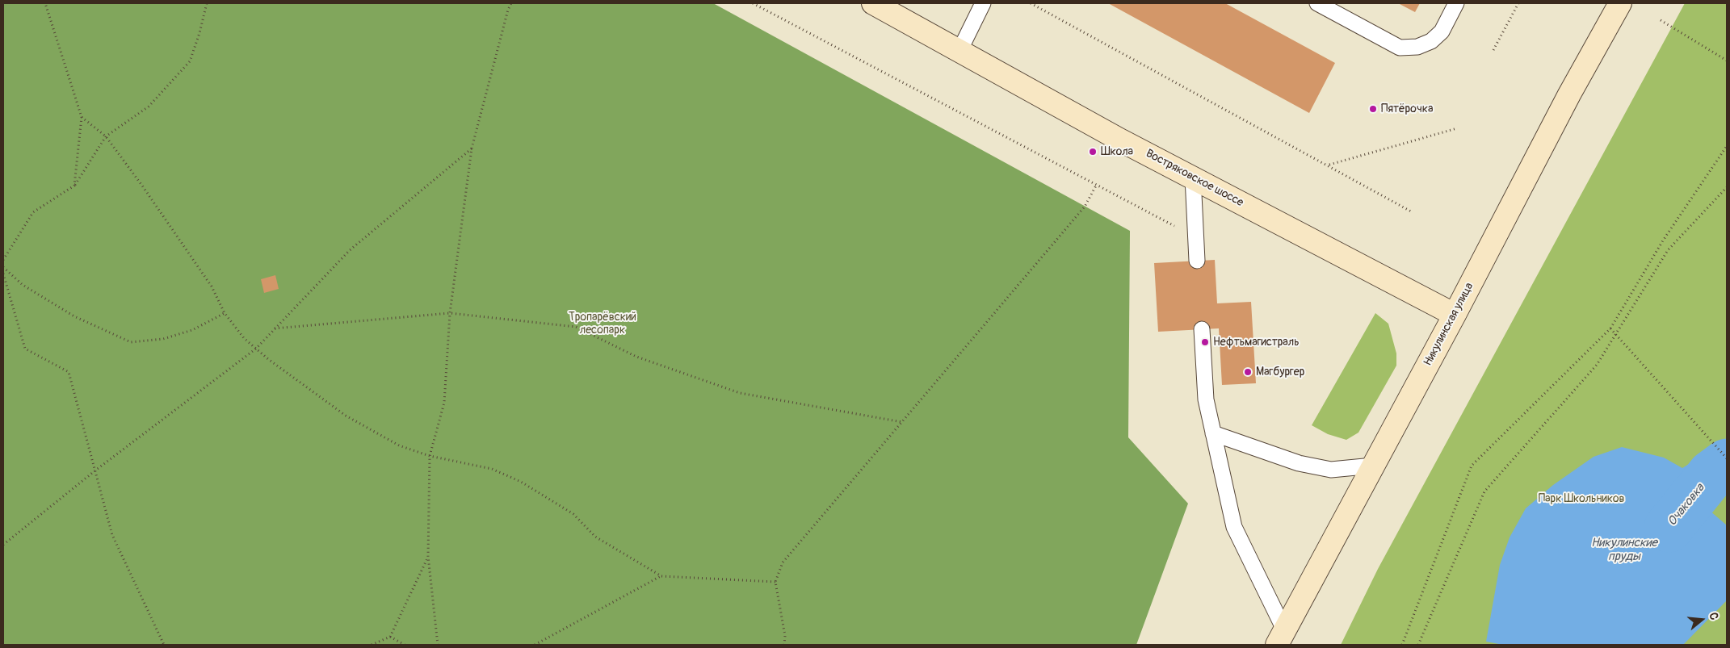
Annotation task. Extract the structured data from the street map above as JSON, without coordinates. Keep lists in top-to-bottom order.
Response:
{
  "streets": {
    "main road": ["Востряковское шоссе", "Никулинская улица"]
  },
  "crossings": [
    ["Востряковское шоссе", "Никулинская улица"]
  ],
  "water": ["Очаковка", "Никулинские пруды"],
  "parks": ["Тропарёвский лесопарк", "Парк Школьников"],
  "places": [
    "Пятёрочка",
    "Школа",
    "Нефтьмагистраль",
    "Магбургер"
  ],
  "north": "right"
}
